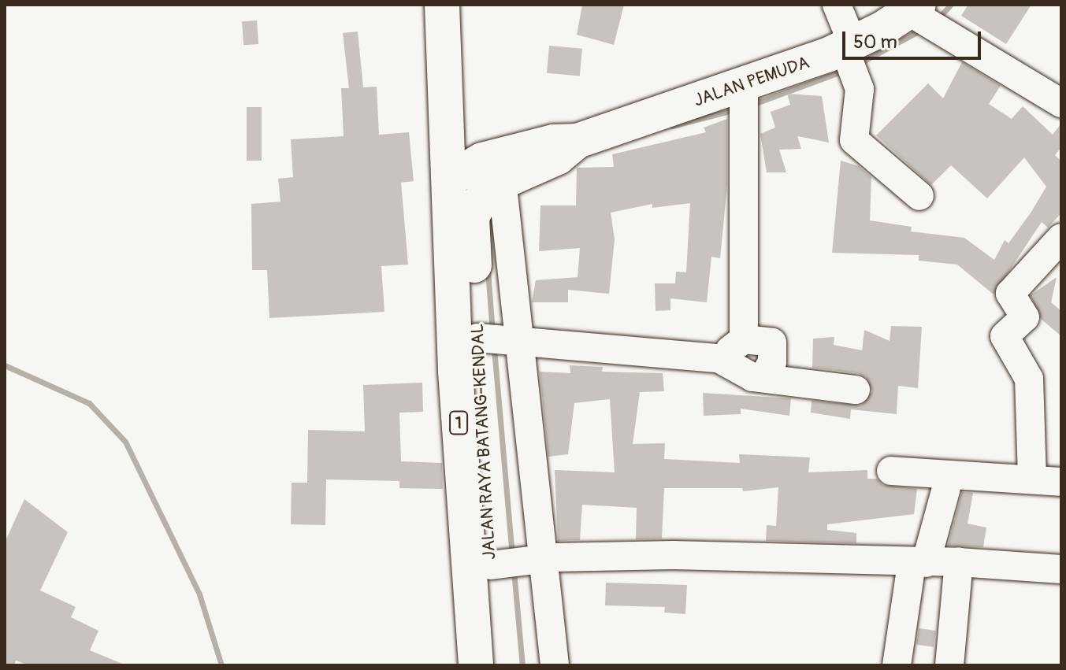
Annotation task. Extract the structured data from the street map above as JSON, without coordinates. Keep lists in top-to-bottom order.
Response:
{
  "streets": {
    "highway": ["JALAN PEMUDA", "1", "JALAN RAYA BATANG-KENDAL"]
  },
  "crossings": [
    ["JALAN PEMUDA", "1"],
    ["JALAN PEMUDA", "JALAN RAYA BATANG-KENDAL"],
    ["1", "JALAN RAYA BATANG-KENDAL"]
  ],
  "scale_bar": "50 m"
}
